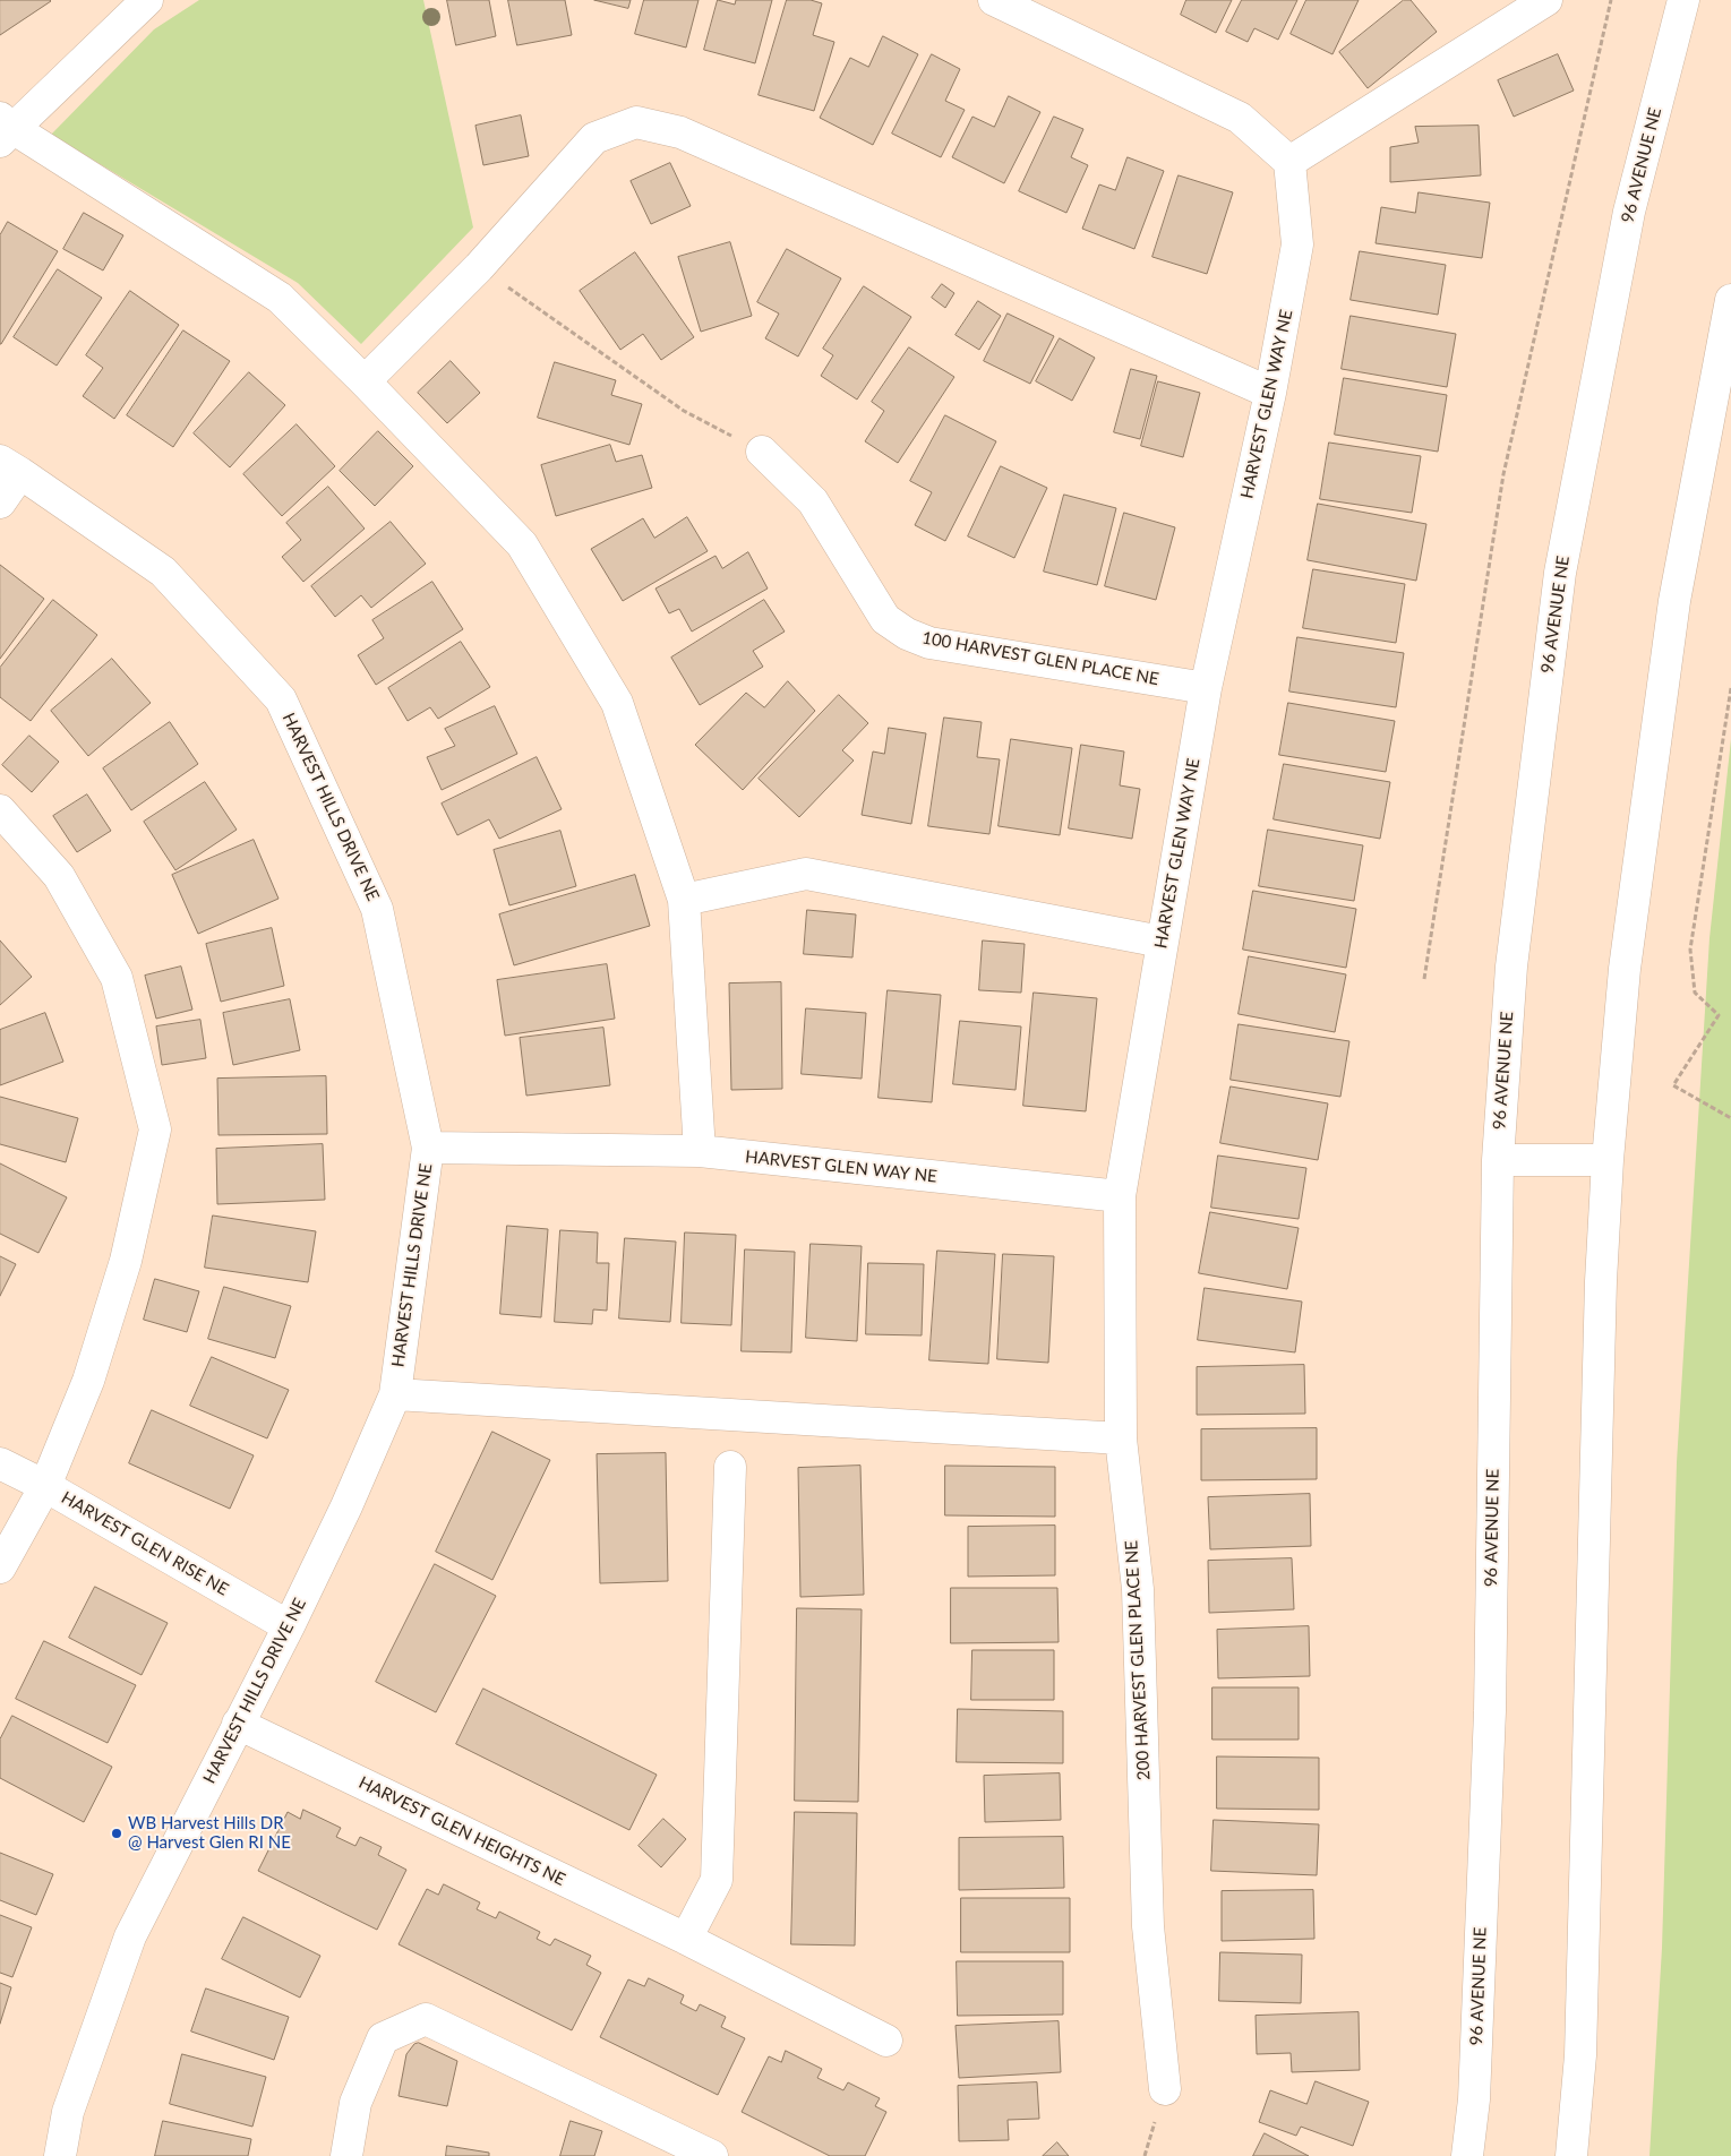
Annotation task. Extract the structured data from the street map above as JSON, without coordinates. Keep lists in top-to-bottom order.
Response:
{
  "streets": {
    "street": [
      "96 AVENUE NE",
      "HARVEST GLEN WAY NE",
      "100 HARVEST GLEN PLACE NE",
      "HARVEST HILLS DRIVE NE",
      "HARVEST GLEN RISE NE",
      "200 HARVEST GLEN PLACE NE",
      "HARVEST GLEN HEIGHTS NE"
    ]
  },
  "crossings": [
    ["HARVEST GLEN WAY NE", "100 HARVEST GLEN PLACE NE"],
    ["HARVEST GLEN WAY NE", "HARVEST HILLS DRIVE NE"],
    ["HARVEST GLEN WAY NE", "200 HARVEST GLEN PLACE NE"],
    ["HARVEST HILLS DRIVE NE", "HARVEST GLEN RISE NE"],
    ["HARVEST HILLS DRIVE NE", "HARVEST GLEN HEIGHTS NE"]
  ],
  "places": ["WB Harvest Hills DR @ Harvest Glen RI NE"]
}
